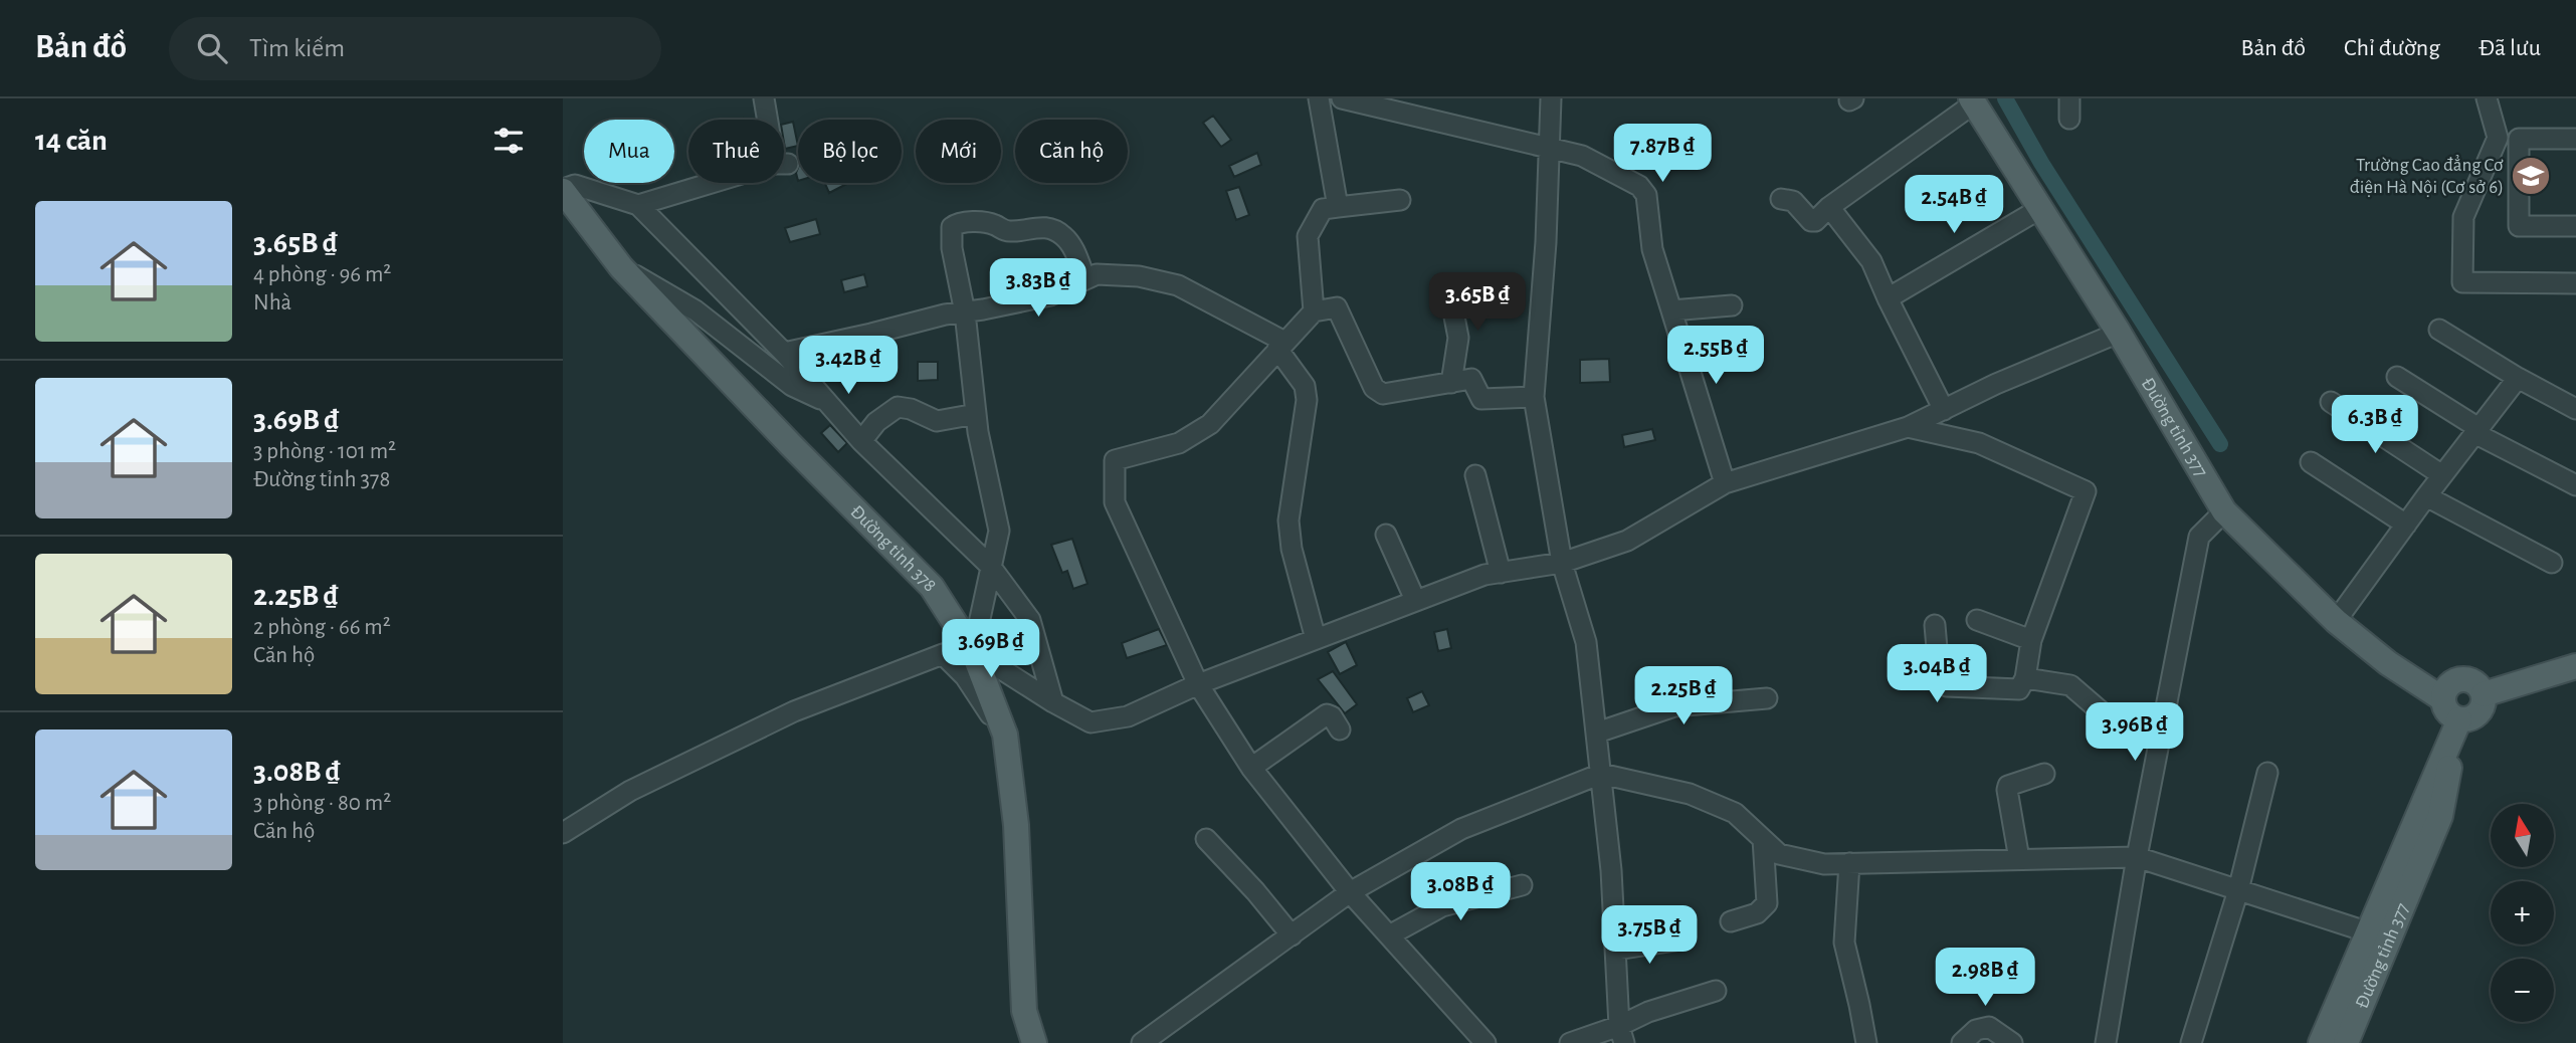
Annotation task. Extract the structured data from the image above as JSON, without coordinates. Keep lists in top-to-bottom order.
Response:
{
  "streets": {
    "main road": ["Đường tỉnh 377", "Đường tỉnh 378"]
  },
  "places": {
    "school or university": ["Trường Cao đẳng Cơ điện Hà Nội (Cơ sở 6)"]
  },
  "north": "top",
  "page": {
    "header": "Bản đồ",
    "search": "Tìm kiếm",
    "nav": ["Bản đồ", "Chỉ đường", "Đã lưu"],
    "heading": "14 căn",
    "chip": [
      "Mua",
      "Thuê",
      "Bộ lọc",
      "Mới",
      "Căn hộ"
    ],
    "price": [
      "7.87B ₫",
      "2.54B ₫",
      "3.83B ₫",
      "3.65B ₫",
      "2.55B ₫",
      "3.42B ₫",
      "6.3B ₫",
      "3.69B ₫",
      "3.04B ₫",
      "2.25B ₫",
      "3.96B ₫",
      "3.08B ₫",
      "3.75B ₫",
      "2.98B ₫"
    ],
    "list": [
      {
        "name": "3.65B ₫",
        "note": "4 phòng · 96 m² · Nhà"
      },
      {
        "name": "3.69B ₫",
        "note": "3 phòng · 101 m² · Đường tỉnh 378"
      },
      {
        "name": "2.25B ₫",
        "note": "2 phòng · 66 m² · Căn hộ"
      },
      {
        "name": "3.08B ₫",
        "note": "3 phòng · 80 m² · Căn hộ"
      }
    ],
    "map_buttons": ["+", "−"]
  }
}
